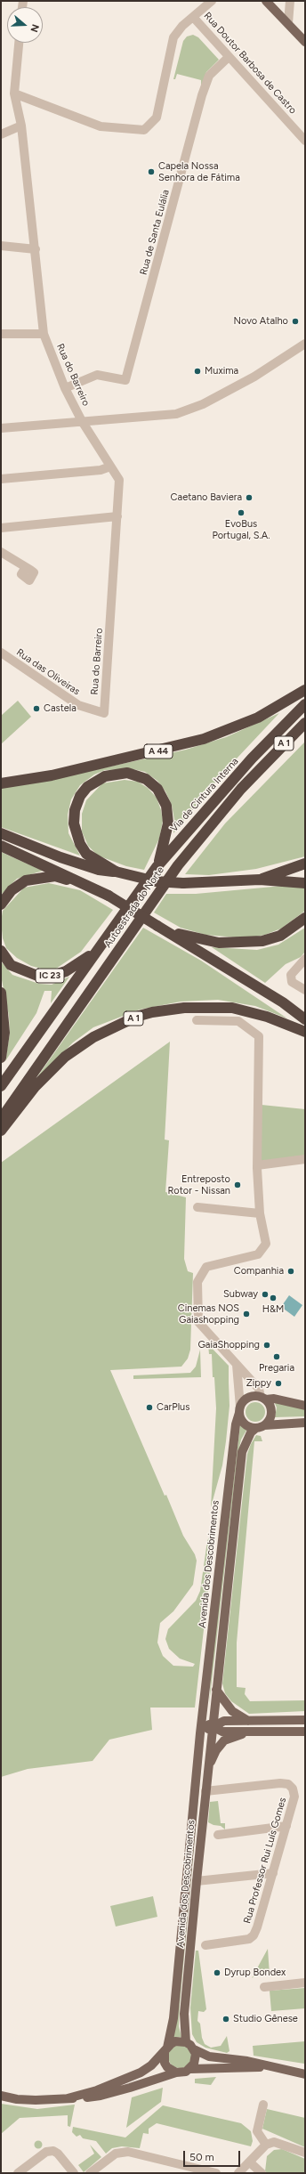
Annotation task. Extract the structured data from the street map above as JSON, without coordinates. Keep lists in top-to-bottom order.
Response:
{
  "streets": {
    "highway": [
      "A 1",
      "A 44",
      "Via de Cintura Interna",
      "Autoestrada do Norte",
      "IC 23"
    ],
    "main road": ["Avenida dos Descobrimentos"],
    "street": [
      "Rua Doutor Barbosa de Castro",
      "Rua de Santa Eulália",
      "Rua do Barreiro",
      "Rua das Oliveiras",
      "Rua Professor Rui Luís Gomes"
    ]
  },
  "crossings": [
    ["Rua Doutor Barbosa de Castro", "Rua de Santa Eulália"],
    ["Rua de Santa Eulália", "Rua do Barreiro"],
    ["Rua do Barreiro", "Rua das Oliveiras"],
    ["A 1", "Autoestrada do Norte"],
    ["Via de Cintura Interna", "Autoestrada do Norte"],
    ["Via de Cintura Interna", "IC 23"],
    ["Autoestrada do Norte", "IC 23"],
    ["Avenida dos Descobrimentos", "Rua Professor Rui Luís Gomes"]
  ],
  "places": [
    "Capela Nossa Senhora de Fátima",
    "Novo Atalho",
    "Muxima",
    "Caetano Baviera",
    "EvoBus Portugal, S.A.",
    "Castela",
    "Entreposto Rotor - Nissan",
    "Companhia",
    "Subway",
    "H&M",
    "Cinemas NOS Gaiashopping",
    "GaiaShopping",
    "Pregaria",
    "Zippy",
    "CarPlus",
    "Dyrup Bondex",
    "Studio Gênese"
  ],
  "scale_bar": "50 m",
  "north": "right"
}
